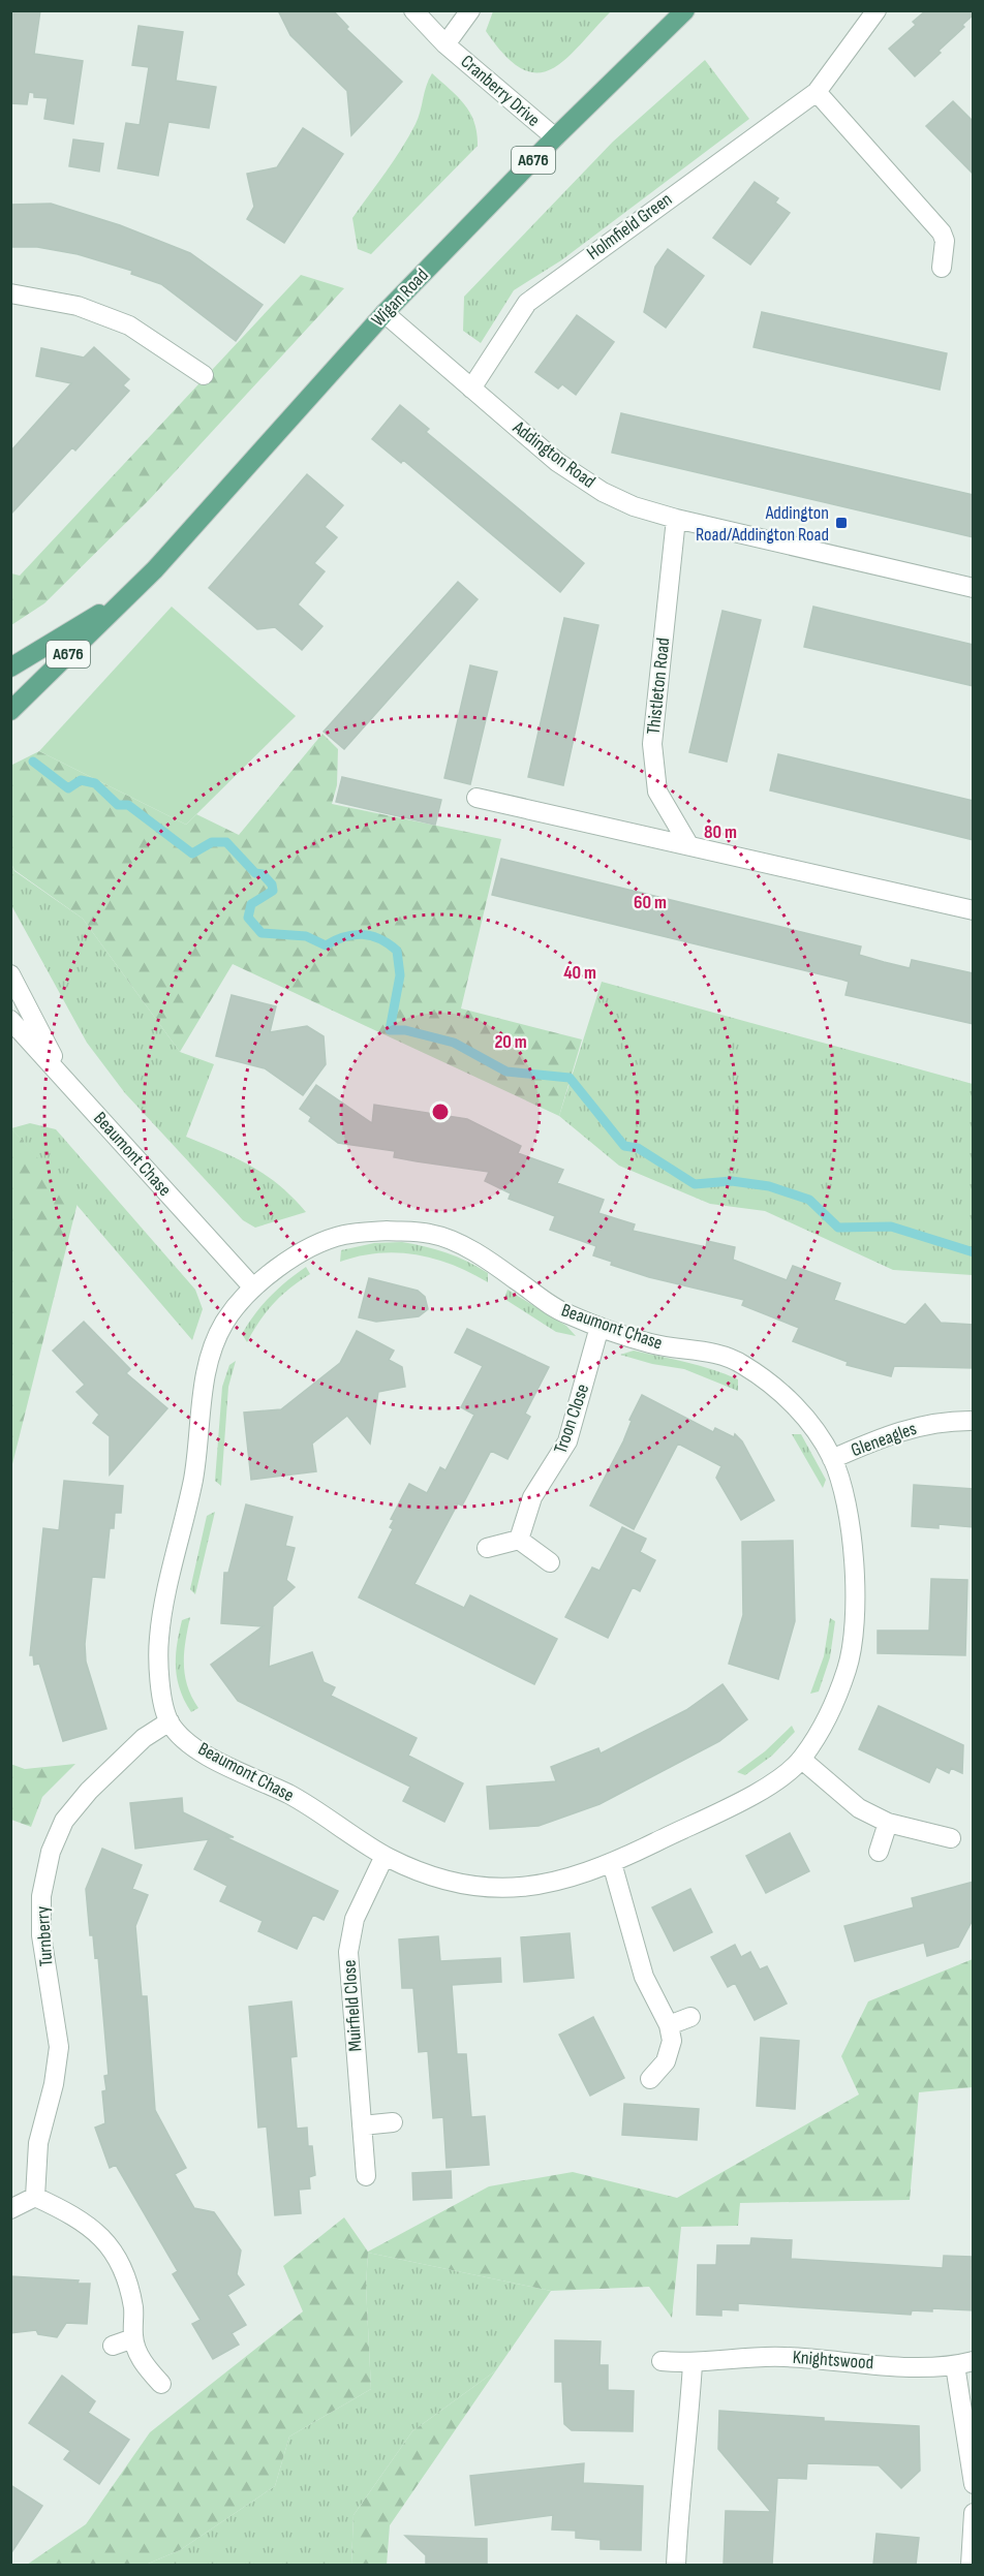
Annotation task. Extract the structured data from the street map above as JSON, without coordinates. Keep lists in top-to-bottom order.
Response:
{
  "streets": {
    "main road": ["A676", "Wigan Road"],
    "street": [
      "Cranberry Drive",
      "Holmfield Green",
      "Addington Road",
      "Thistleton Road",
      "Beaumont Chase",
      "Troon Close",
      "Gleneagles",
      "Turnberry",
      "Muirfield Close",
      "Knightswood"
    ]
  },
  "crossings": [
    ["Cranberry Drive", "Wigan Road"],
    ["Holmfield Green", "Addington Road"],
    ["Wigan Road", "Addington Road"],
    ["Addington Road", "Thistleton Road"],
    ["Beaumont Chase", "Troon Close"],
    ["Beaumont Chase", "Gleneagles"],
    ["Beaumont Chase", "Turnberry"],
    ["Beaumont Chase", "Muirfield Close"]
  ],
  "places": {
    "transit": ["Addington Road/Addington Road"]
  },
  "rings": [
    "80 m",
    "60 m",
    "40 m",
    "20 m"
  ]
}
